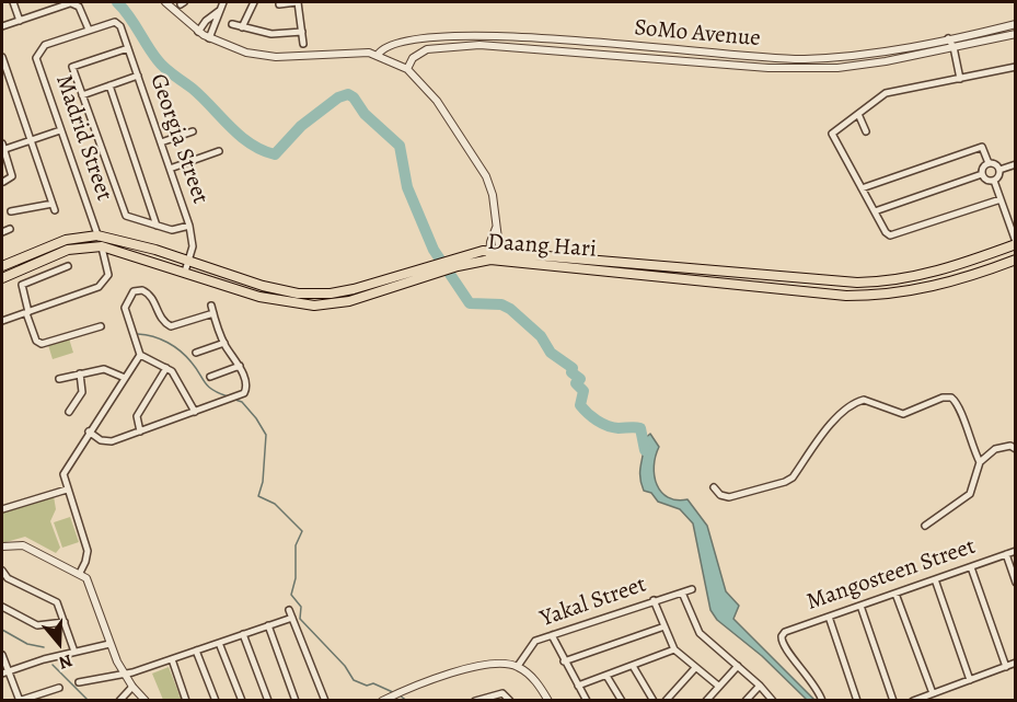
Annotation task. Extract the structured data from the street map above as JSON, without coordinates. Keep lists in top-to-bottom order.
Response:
{
  "streets": {
    "main road": ["Daang Hari"],
    "street": [
      "SoMo Avenue",
      "Madrid Street",
      "Georgia Street",
      "Mangosteen Street",
      "Yakal Street"
    ]
  },
  "crossings": [
    ["Madrid Street", "Georgia Street"],
    ["Madrid Street", "Daang Hari"],
    ["Georgia Street", "Daang Hari"]
  ],
  "north": "bottom"
}
